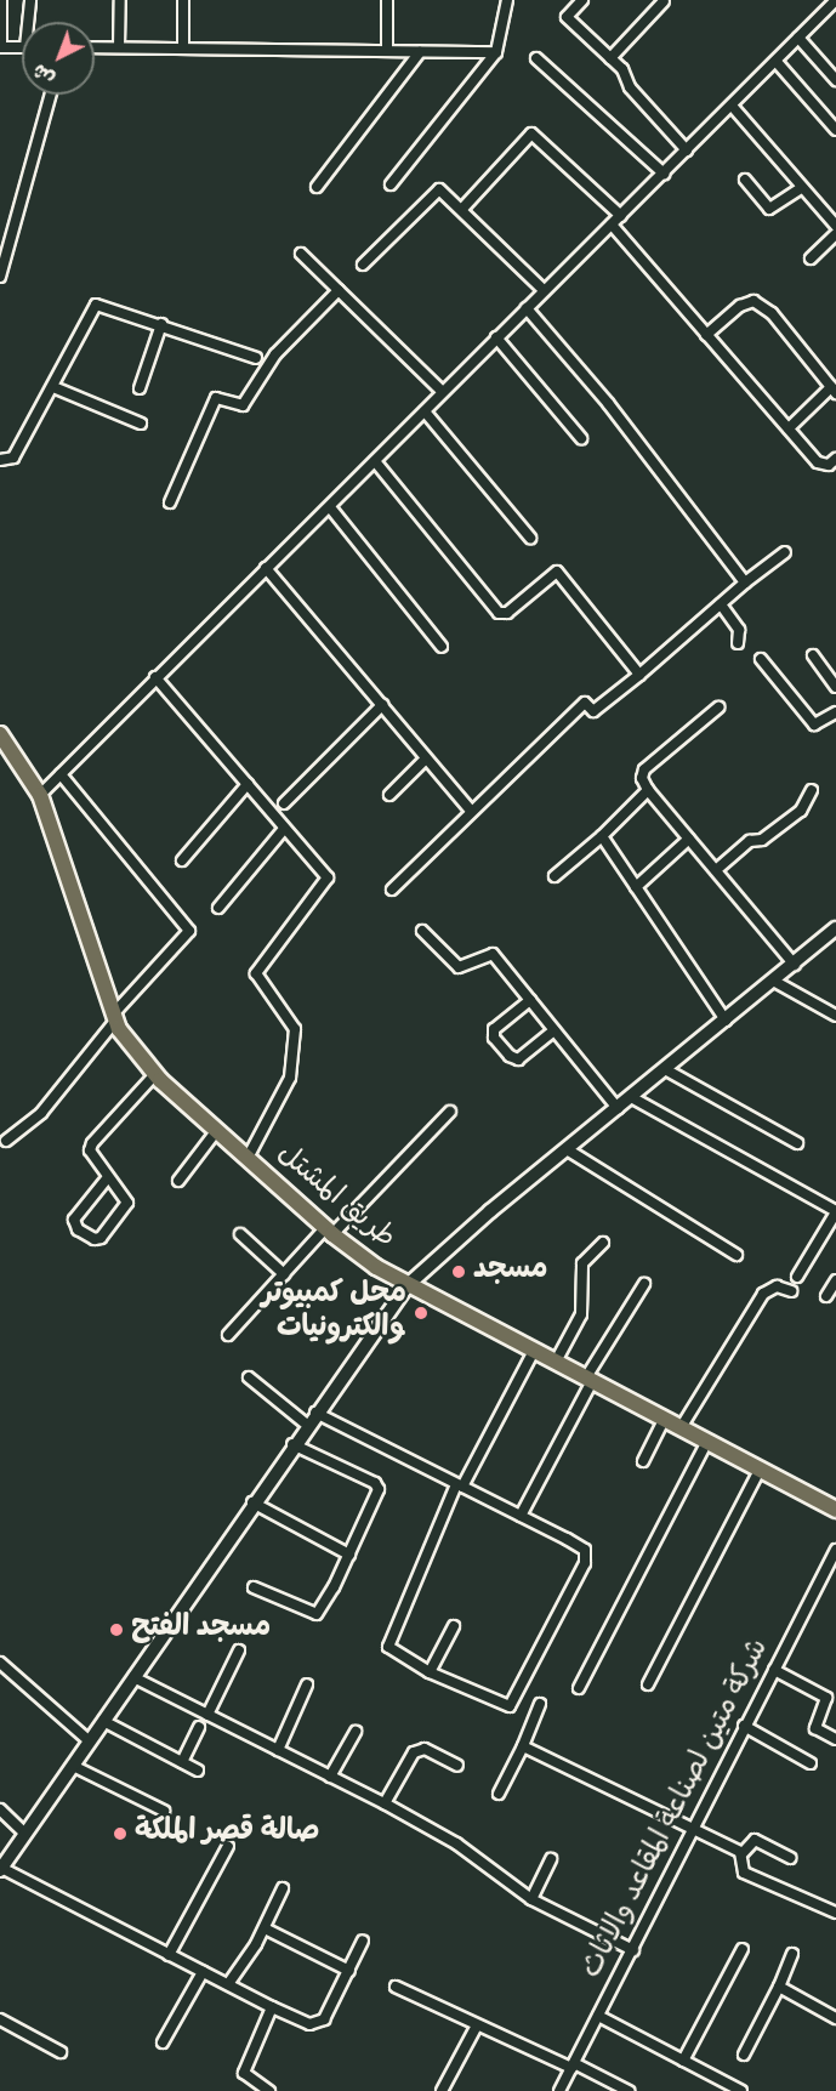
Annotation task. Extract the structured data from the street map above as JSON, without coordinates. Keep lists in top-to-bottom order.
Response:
{
  "streets": {
    "main road": ["طريق المشتل"],
    "street": ["شركة متين لصناعة المقاعد والاثاث"]
  },
  "places": [
    "مسجد",
    "محل كمبيوتر والكترونيات",
    "مسجد الفتح",
    "صالة قصر الملكة"
  ],
  "north": "bottom left"
}
